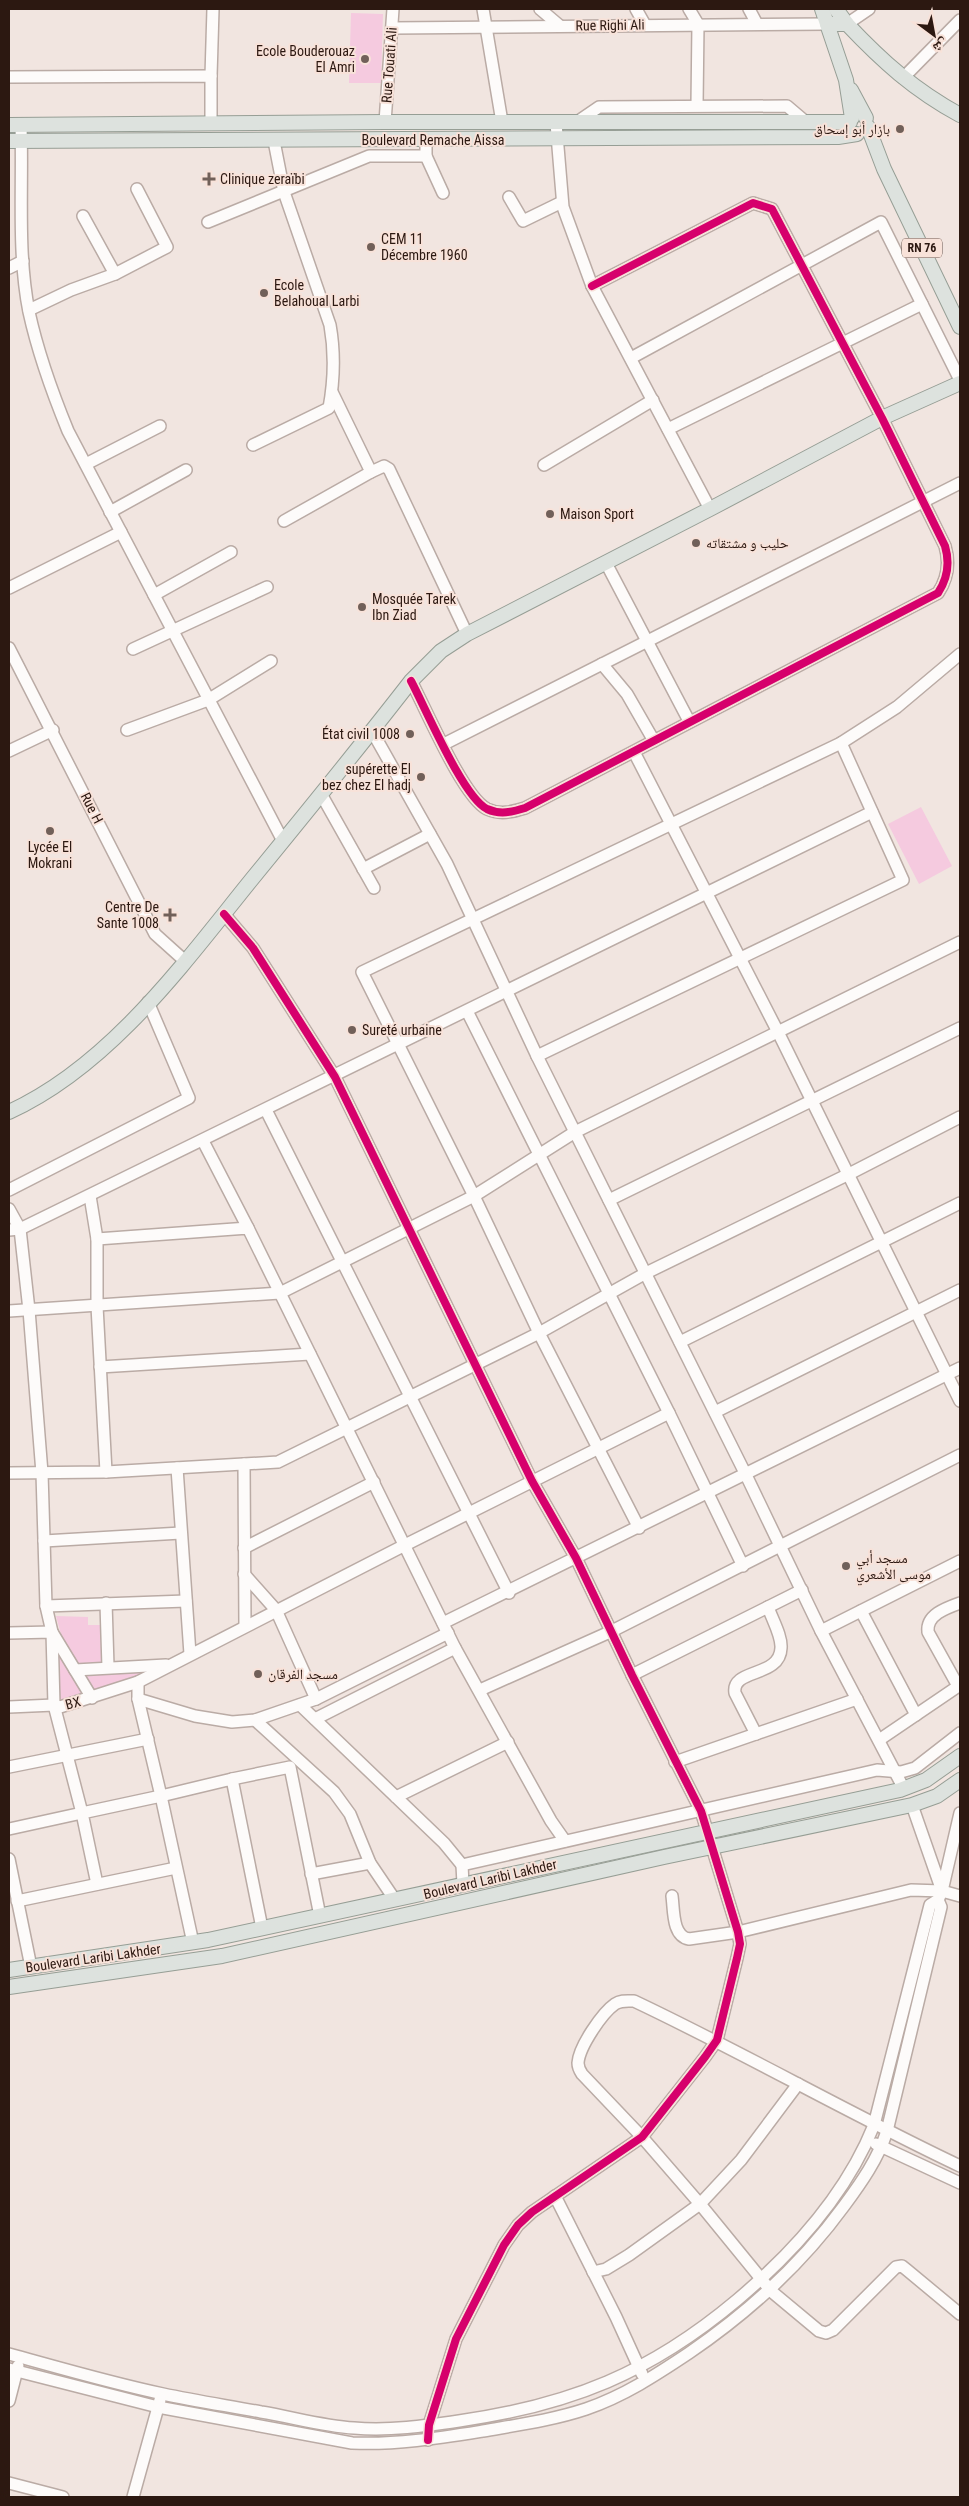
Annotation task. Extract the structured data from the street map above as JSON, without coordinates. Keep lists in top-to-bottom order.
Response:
{
  "streets": {
    "main road": ["Boulevard Remache Aissa", "RN 76", "Boulevard Laribi Lakhder"],
    "street": [
      "Rue Righi Ali",
      "Rue Touati Ali",
      "Rue H",
      "BX"
    ]
  },
  "crossings": [
    ["Rue Righi Ali", "Rue Touati Ali"],
    ["Rue Righi Ali", "RN 76"],
    ["Rue Touati Ali", "Boulevard Remache Aissa"],
    ["Boulevard Remache Aissa", "RN 76"]
  ],
  "places": {
    "other": [
      "Ecole Bouderouaz El Amri",
      "بازار أبو إسحاق",
      "CEM 11 Décembre 1960",
      "Ecole Belahoual Larbi",
      "Maison Sport",
      "حليب و مشتقاته",
      "Mosquée Tarek Ibn Ziad",
      "État civil 1008",
      "supérette El bez chez El hadj",
      "Lycée El Mokrani",
      "Sureté urbaine",
      "مسجد أبي موسى الأشعري",
      "مسجد الفرقان"
    ],
    "health": ["Clinique zeraïbi", "Centre De Sante 1008"]
  },
  "north": "bottom right"
}
